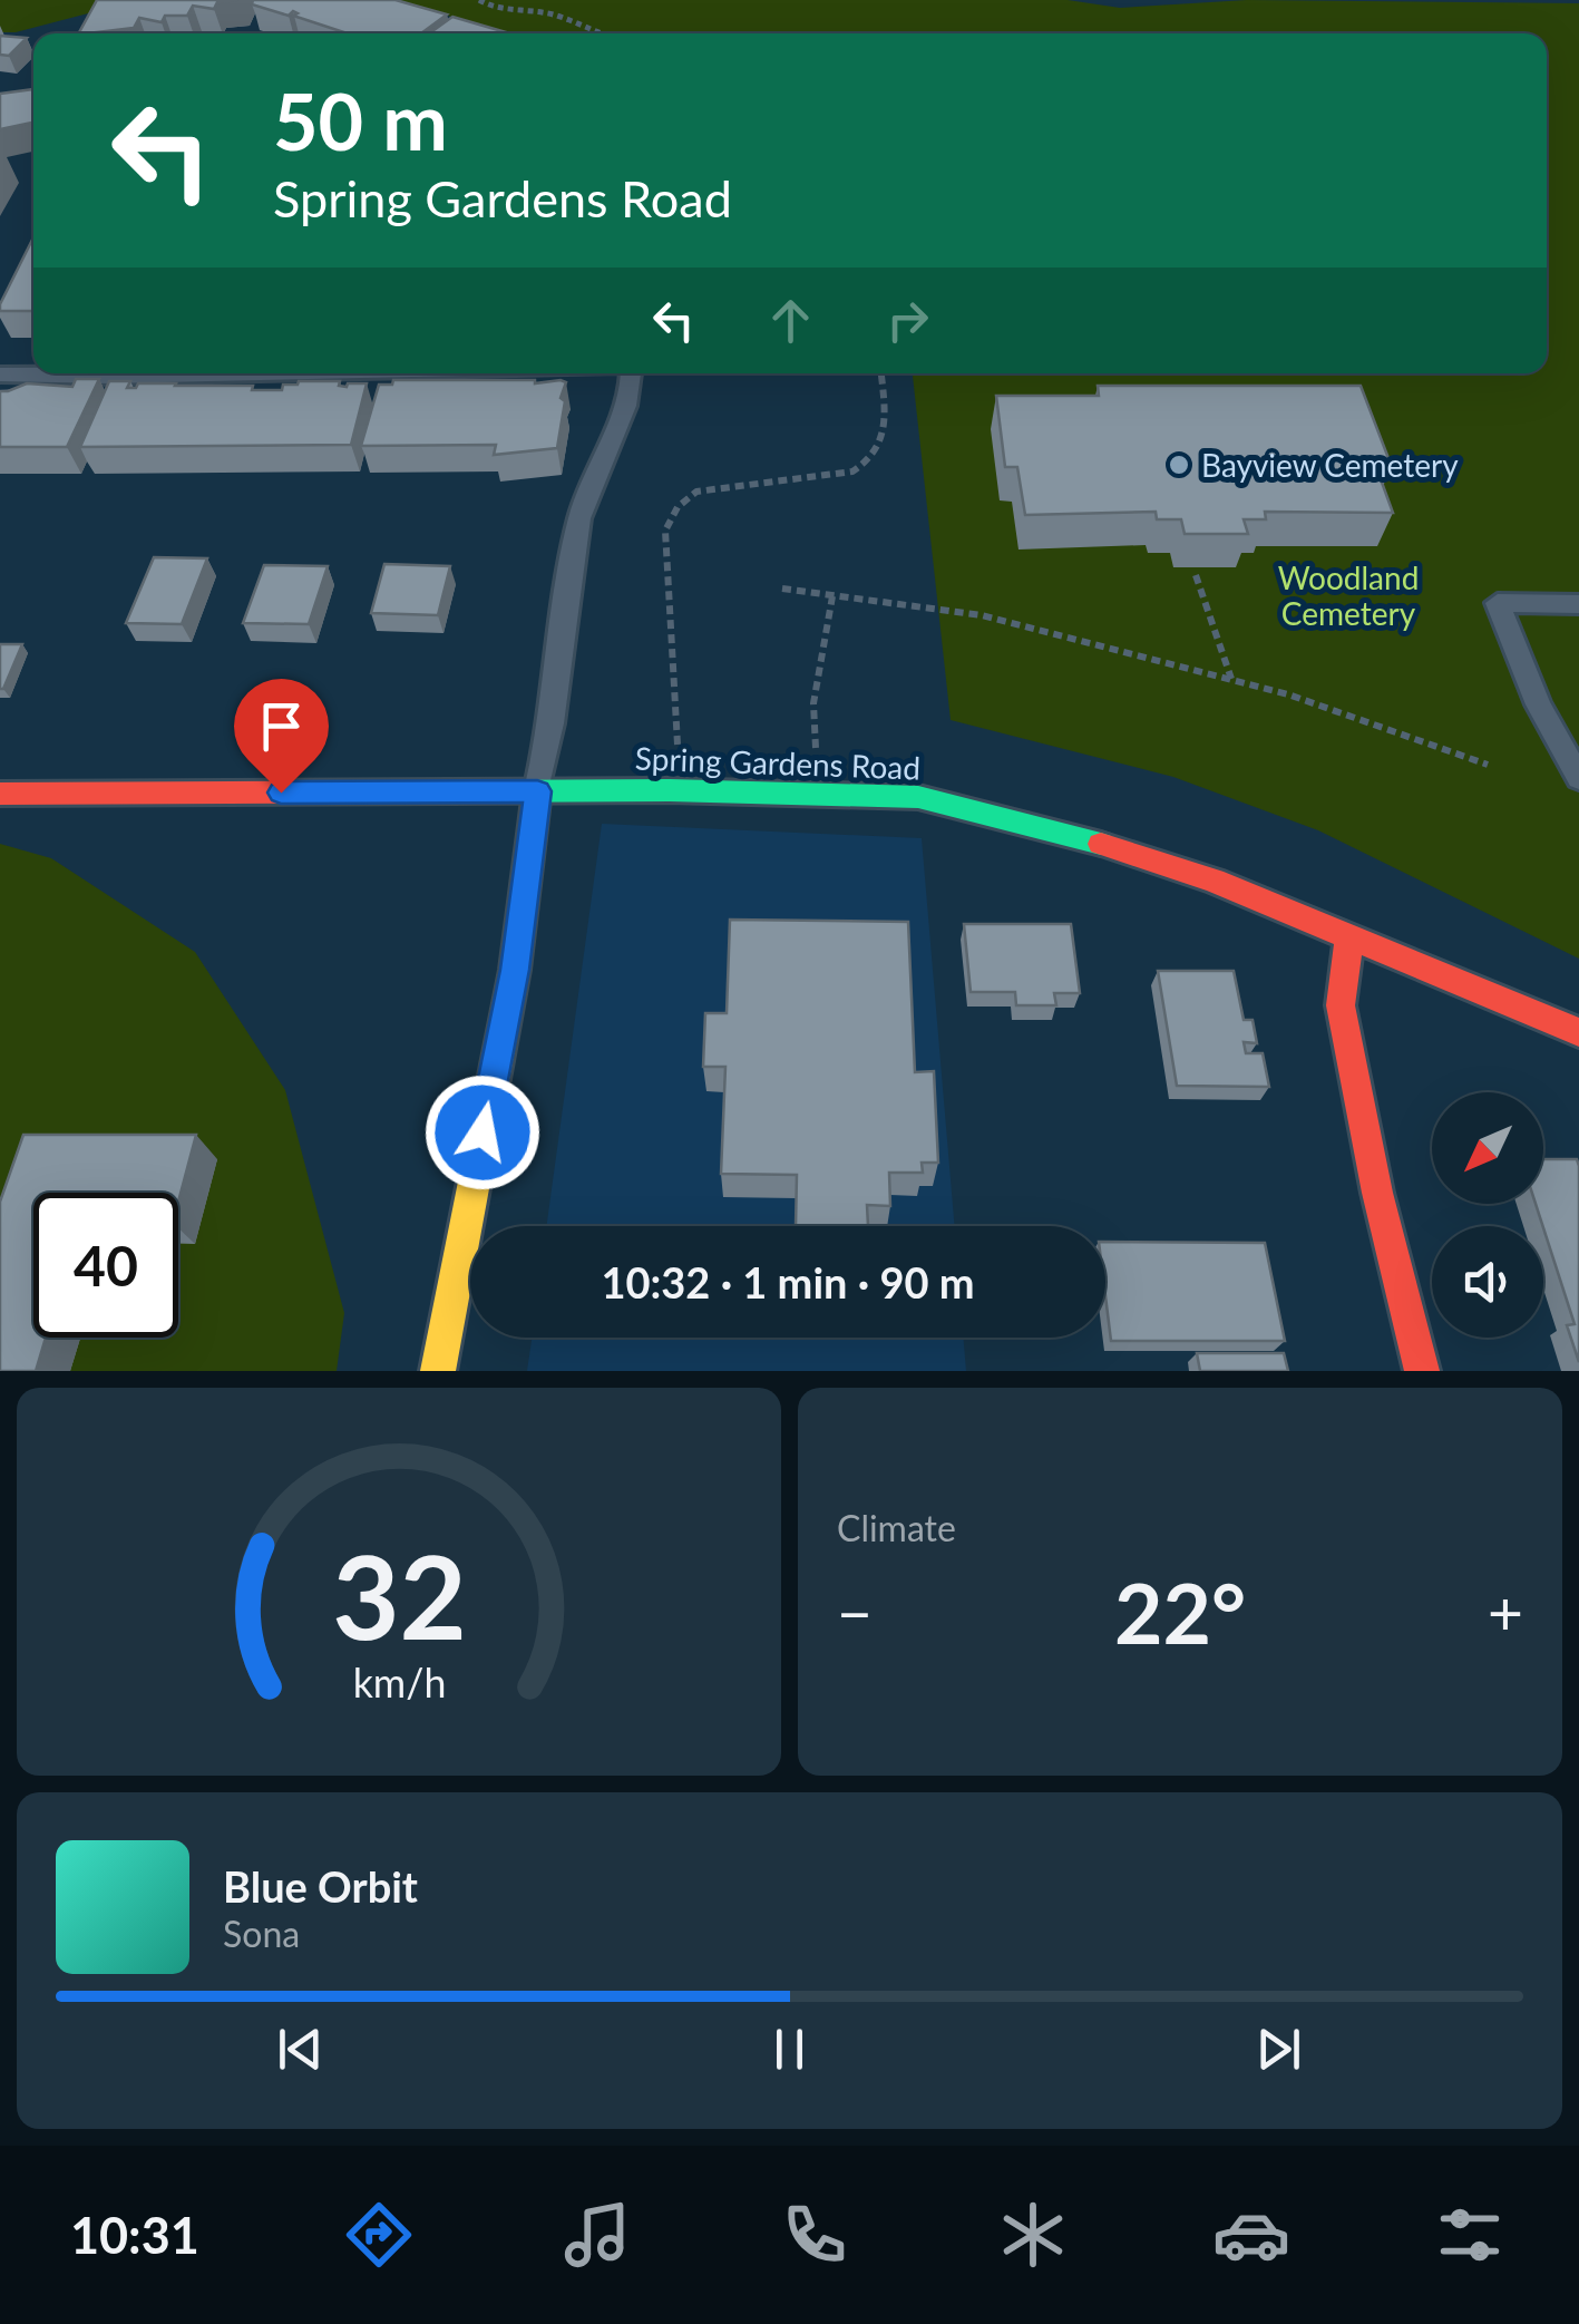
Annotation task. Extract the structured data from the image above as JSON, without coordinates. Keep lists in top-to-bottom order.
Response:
{
  "streets": {
    "street": ["Spring Gardens Road"]
  },
  "parks": ["Woodland Cemetery"],
  "places": ["Bayview Cemetery"],
  "north": "bottom left",
  "page": {
    "turn": ["50 m", "Spring Gardens Road"],
    "limit": "40",
    "trip": "10:32 · 1 min · 90 m",
    "tile": "Climate",
    "heat": ["−", "22°", "+"],
    "song": ["Blue Orbit", "Sona"],
    "tabs": "10:31",
    "gauge": ["32", "km/h"]
  }
}
